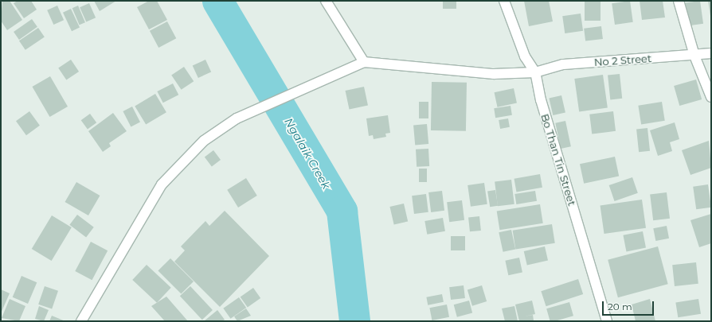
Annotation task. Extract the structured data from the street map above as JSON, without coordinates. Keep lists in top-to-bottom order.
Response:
{
  "streets": {
    "street": ["No 2 Street", "Bo Than Tin Street"]
  },
  "crossings": [
    ["No 2 Street", "Bo Than Tin Street"]
  ],
  "water": ["Ngalaik Creek"],
  "scale_bar": "20 m"
}
